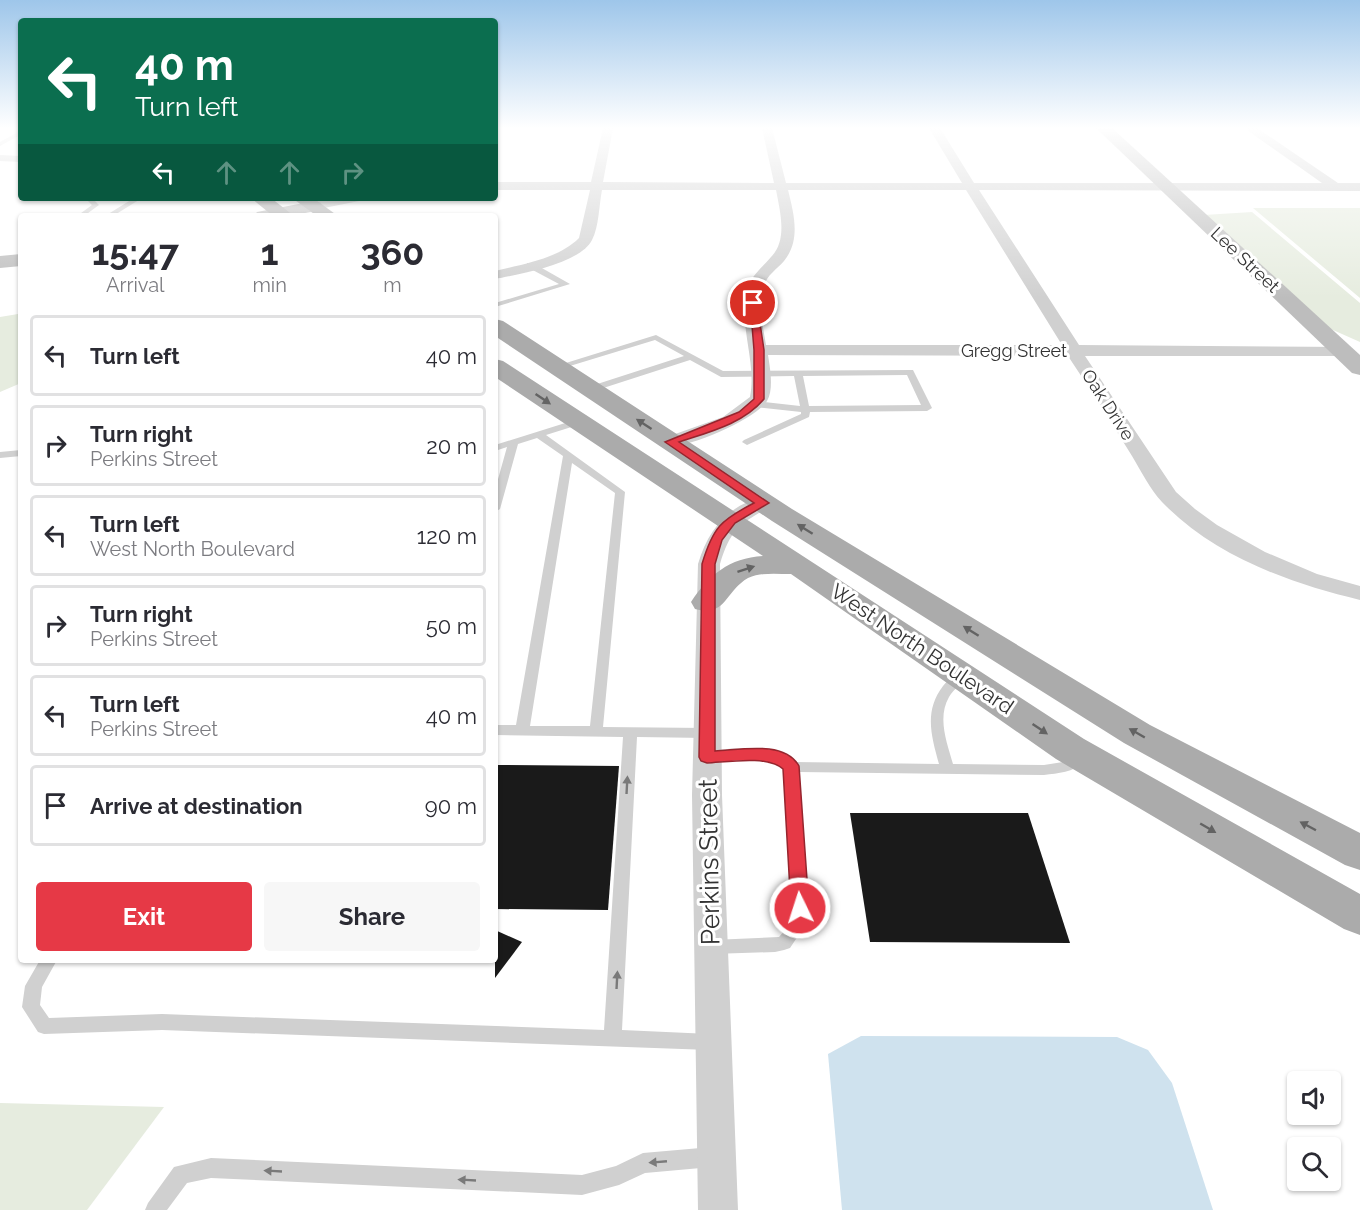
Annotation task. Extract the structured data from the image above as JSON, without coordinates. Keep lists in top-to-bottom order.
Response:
{
  "streets": {
    "main road": ["West North Boulevard"],
    "street": [
      "Lee Street",
      "Gregg Street",
      "Oak Drive",
      "Perkins Street"
    ]
  },
  "crossings": [
    ["Lee Street", "Gregg Street"],
    ["Gregg Street", "Oak Drive"],
    ["West North Boulevard", "Perkins Street"]
  ],
  "page": {
    "turn": ["40 m", "Turn left"],
    "eta": [
      "15:47",
      "Arrival",
      "1",
      "min",
      "360",
      "m"
    ],
    "list": [
      {
        "name": "Turn left",
        "value": "40 m"
      },
      {
        "name": "Turn right",
        "note": "Perkins Street",
        "value": "20 m"
      },
      {
        "name": "Turn left",
        "note": "West North Boulevard",
        "value": "120 m"
      },
      {
        "name": "Turn right",
        "note": "Perkins Street",
        "value": "50 m"
      },
      {
        "name": "Turn left",
        "note": "Perkins Street",
        "value": "40 m"
      },
      {
        "name": "Arrive at destination",
        "value": "90 m"
      }
    ],
    "buttons": ["Exit", "Share"]
  }
}
